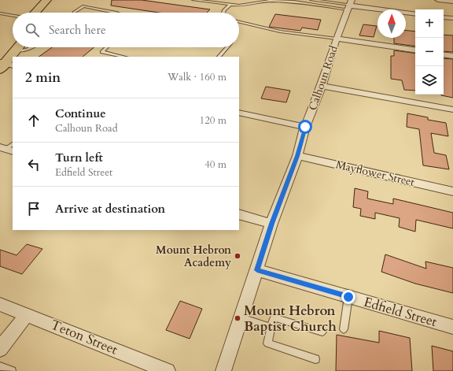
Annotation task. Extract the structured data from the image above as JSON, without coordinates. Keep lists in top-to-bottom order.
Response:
{
  "streets": {
    "street": [
      "Calhoun Road",
      "Mayflower Street",
      "Edfield Street",
      "Teton Street"
    ]
  },
  "crossings": [
    ["Calhoun Road", "Mayflower Street"],
    ["Calhoun Road", "Edfield Street"]
  ],
  "places": ["Mount Hebron Academy", "Mount Hebron Baptist Church"],
  "north": "top",
  "page": {
    "map_buttons": ["+", "−"],
    "search": "Search here",
    "heading": ["2 min", "Walk · 160 m"],
    "list": [
      ["Continue", "Calhoun Road", "120 m"],
      ["Turn left", "Edfield Street", "40 m"],
      "Arrive at destination"
    ]
  }
}
